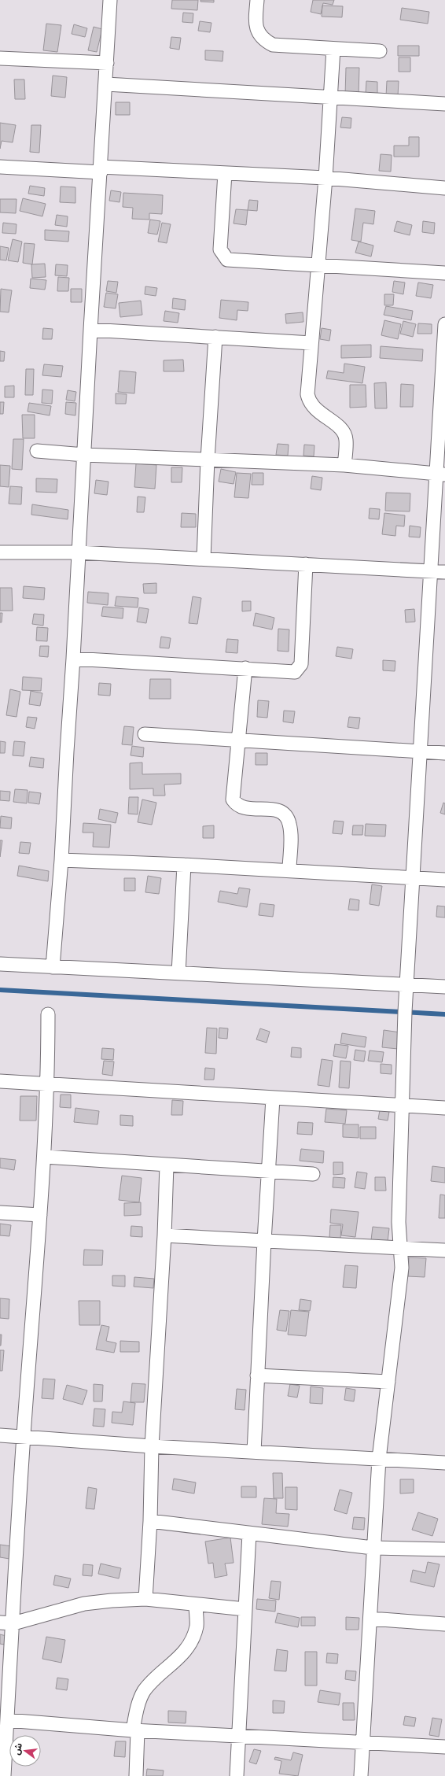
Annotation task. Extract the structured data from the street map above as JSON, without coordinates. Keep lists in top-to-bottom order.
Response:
{
  "north": "left"
}
